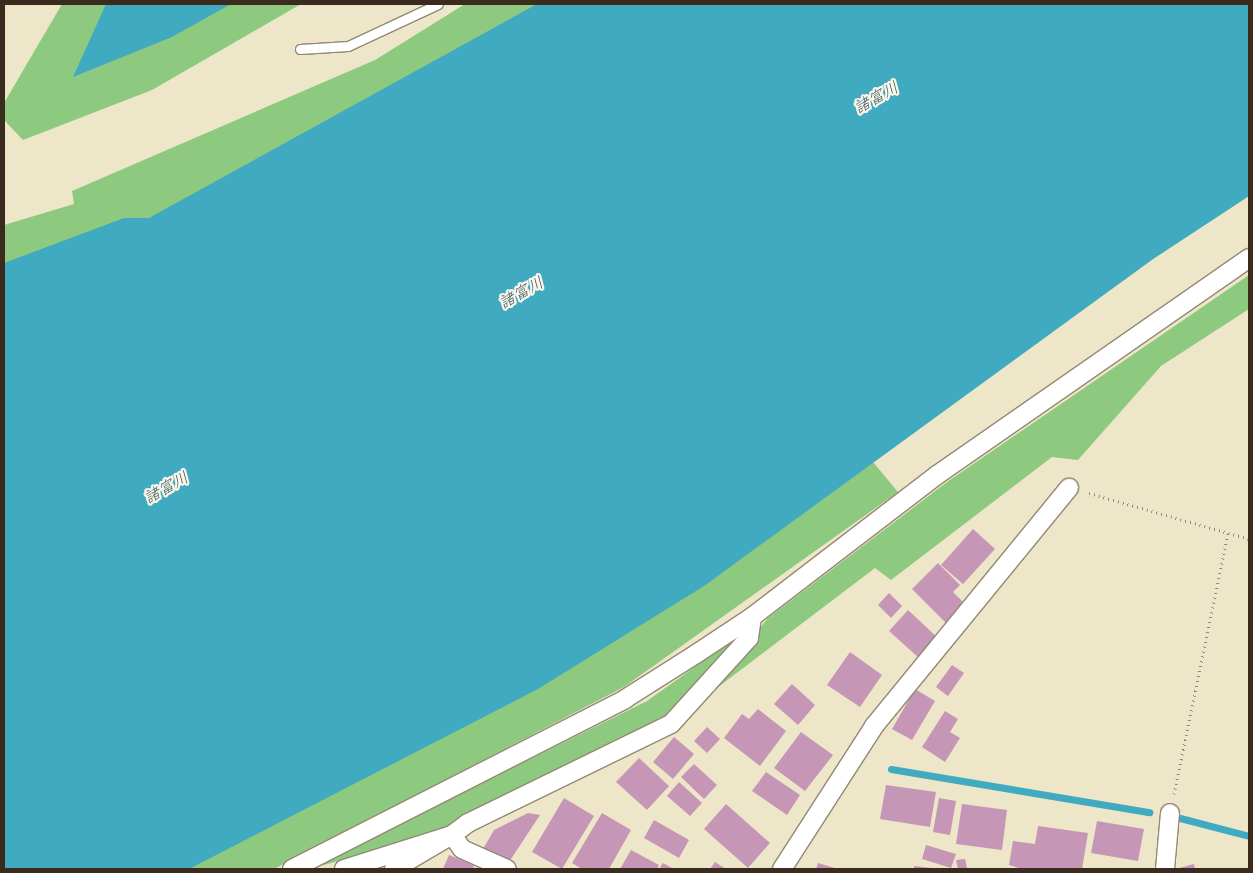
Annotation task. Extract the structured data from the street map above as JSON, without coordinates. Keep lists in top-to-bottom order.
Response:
{
  "water": ["諸富川"]
}
